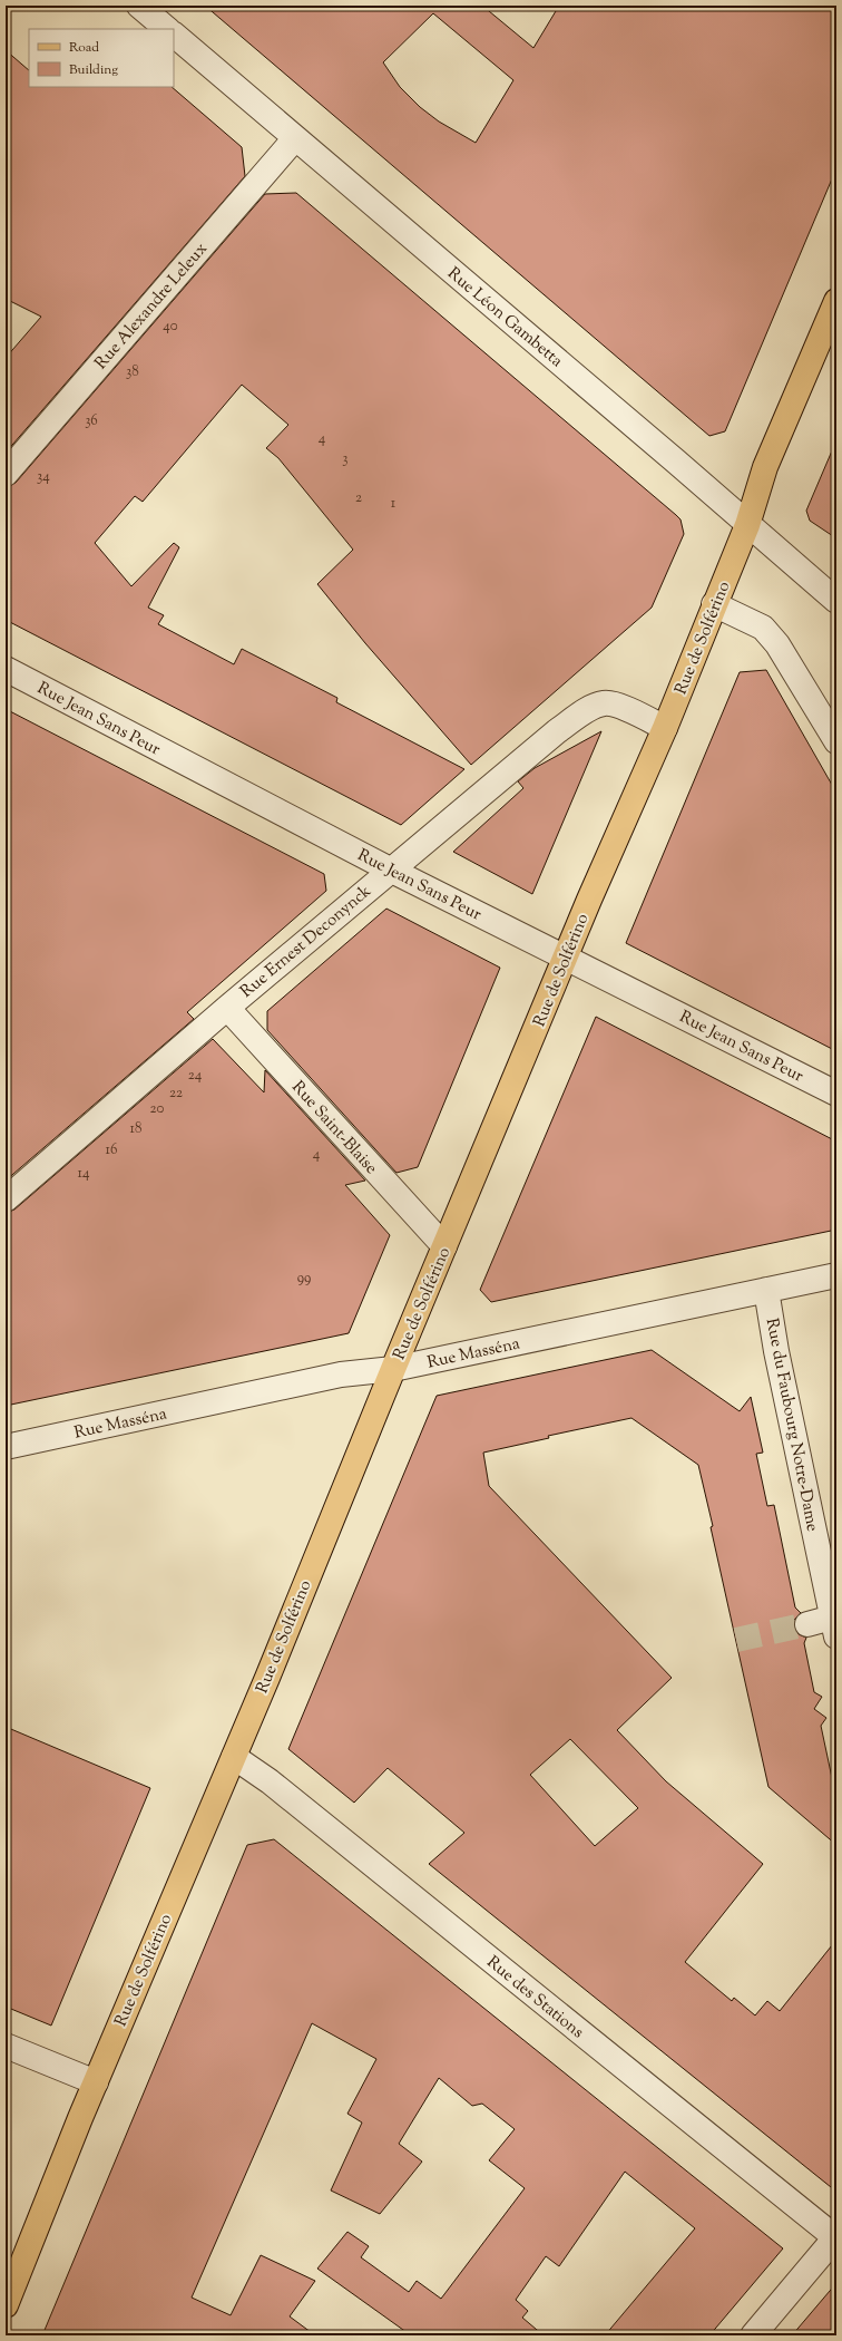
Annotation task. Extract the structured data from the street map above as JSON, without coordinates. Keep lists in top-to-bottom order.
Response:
{
  "streets": {
    "main road": ["Rue de Solférino"],
    "street": [
      "Rue Alexandre Leleux",
      "Rue Léon Gambetta",
      "Rue Jean Sans Peur",
      "Rue Ernest Deconynck",
      "Rue Saint-Blaise",
      "Rue Masséna",
      "Rue du Faubourg Notre-Dame",
      "Rue des Stations"
    ]
  },
  "crossings": [
    ["Rue Alexandre Leleux", "Rue Léon Gambetta"],
    ["Rue Léon Gambetta", "Rue de Solférino"],
    ["Rue de Solférino", "Rue Jean Sans Peur"],
    ["Rue de Solférino", "Rue Ernest Deconynck"],
    ["Rue de Solférino", "Rue Saint-Blaise"],
    ["Rue de Solférino", "Rue Masséna"],
    ["Rue de Solférino", "Rue des Stations"],
    ["Rue Jean Sans Peur", "Rue Ernest Deconynck"],
    ["Rue Ernest Deconynck", "Rue Saint-Blaise"],
    ["Rue Masséna", "Rue du Faubourg Notre-Dame"]
  ],
  "house_numbers": [
    "40",
    "38",
    "36",
    "4",
    "3",
    "34",
    "2",
    "1",
    "24",
    "22",
    "20",
    "18",
    "16",
    "4",
    "14",
    "99"
  ],
  "legend": ["Road", "Building"]
}
